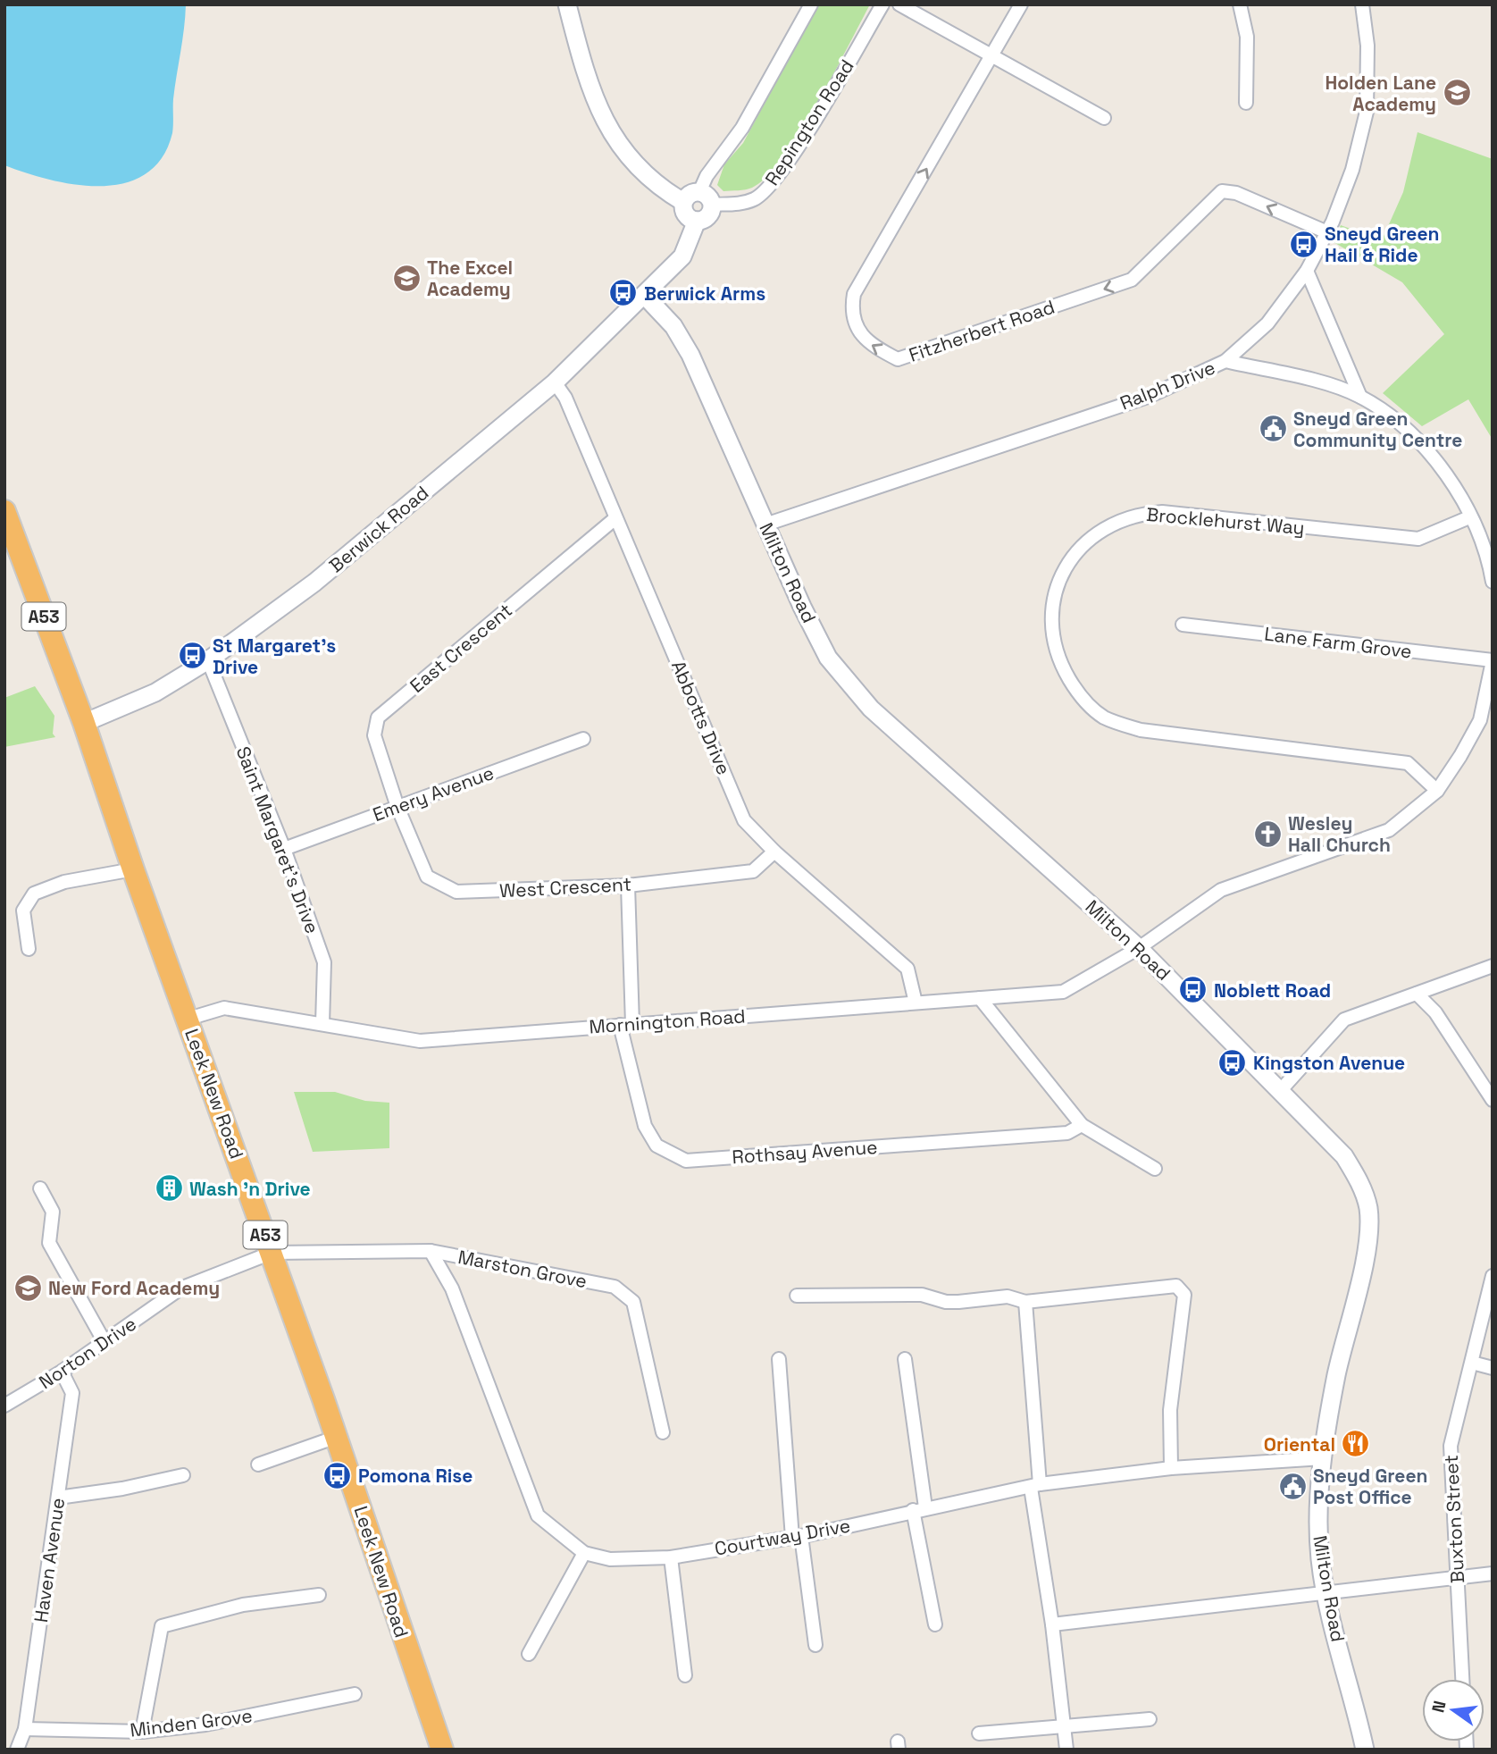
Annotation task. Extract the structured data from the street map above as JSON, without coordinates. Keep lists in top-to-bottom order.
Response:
{
  "streets": {
    "highway": ["A53", "Leek New Road"],
    "street": [
      "Repington Road",
      "Fitzherbert Road",
      "Ralph Drive",
      "Brocklehurst Way",
      "Berwick Road",
      "Milton Road",
      "Lane Farm Grove",
      "East Crescent",
      "Abbotts Drive",
      "Emery Avenue",
      "Saint Margaret's Drive",
      "West Crescent",
      "Mornington Road",
      "Rothsay Avenue",
      "Marston Grove",
      "Norton Drive",
      "Buxton Street",
      "Courtway Drive",
      "Haven Avenue",
      "Minden Grove"
    ]
  },
  "crossings": [
    ["Fitzherbert Road", "Ralph Drive"],
    ["Ralph Drive", "Milton Road"],
    ["Berwick Road", "Milton Road"],
    ["Berwick Road", "Abbotts Drive"],
    ["Berwick Road", "Saint Margaret's Drive"],
    ["Berwick Road", "Leek New Road"],
    ["Milton Road", "Mornington Road"],
    ["Milton Road", "Courtway Drive"],
    ["East Crescent", "Abbotts Drive"],
    ["East Crescent", "Emery Avenue"],
    ["East Crescent", "West Crescent"],
    ["Abbotts Drive", "West Crescent"],
    ["Abbotts Drive", "Mornington Road"],
    ["Emery Avenue", "Saint Margaret's Drive"],
    ["Emery Avenue", "West Crescent"],
    ["Saint Margaret's Drive", "Mornington Road"],
    ["West Crescent", "Rothsay Avenue"],
    ["Mornington Road", "Leek New Road"],
    ["Mornington Road", "Rothsay Avenue"],
    ["Leek New Road", "Marston Grove"],
    ["Leek New Road", "Norton Drive"],
    ["Marston Grove", "Norton Drive"],
    ["Marston Grove", "Courtway Drive"],
    ["Norton Drive", "Haven Avenue"],
    ["Haven Avenue", "Minden Grove"]
  ],
  "places": {
    "school or university": ["Holden Lane Academy", "The Excel Academy", "New Ford Academy"],
    "bus stop": [
      "Sneyd Green Hail & Ride",
      "Berwick Arms",
      "St Margaret's Drive",
      "Noblett Road",
      "Kingston Avenue",
      "Pomona Rise"
    ],
    "public building": ["Sneyd Green Community Centre", "Sneyd Green Post Office"],
    "church": ["Wesley Hall Church"],
    "building": ["Wash 'n Drive"],
    "restaurant": ["Oriental"]
  },
  "north": "left"
}
